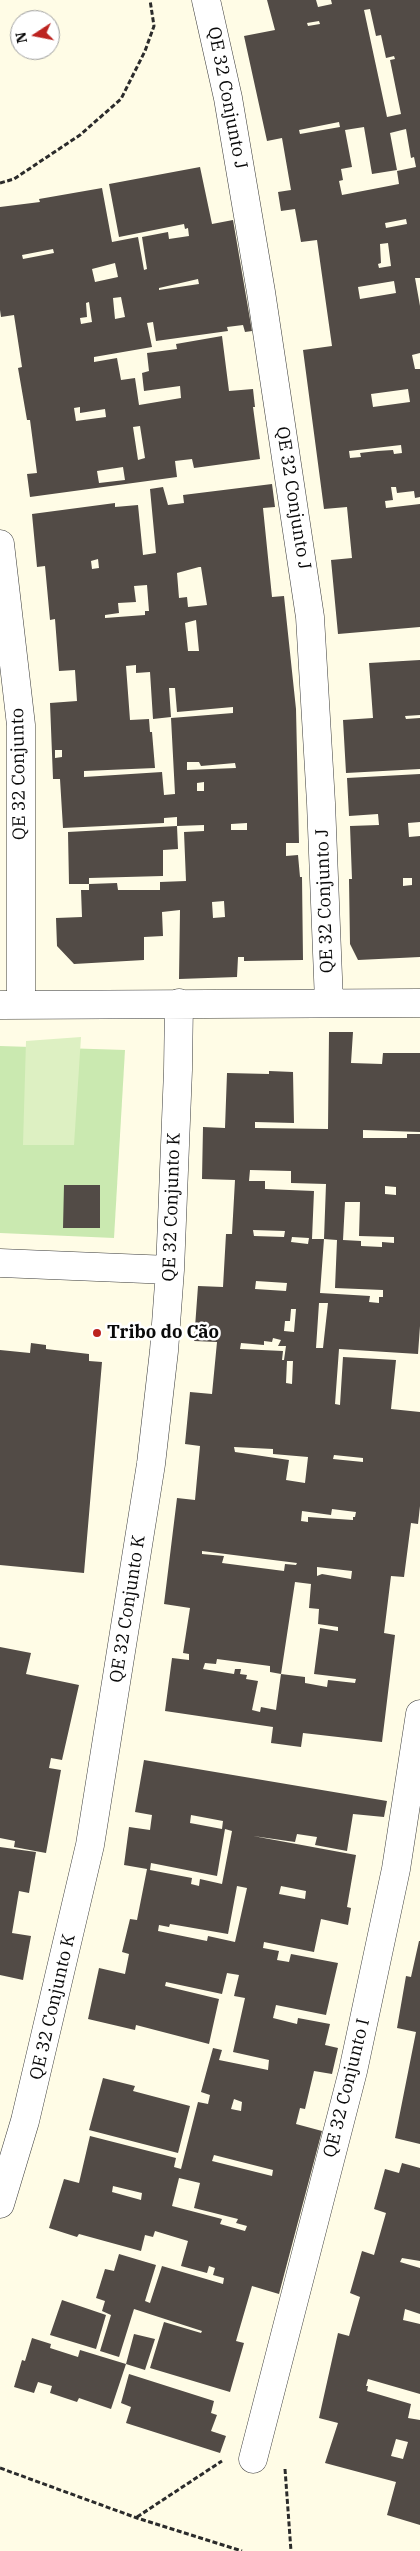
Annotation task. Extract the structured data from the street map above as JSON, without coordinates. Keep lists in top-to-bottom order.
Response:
{
  "streets": {
    "street": [
      "QE 32 Conjunto J",
      "QE 32 Conjunto",
      "QE 32 Conjunto K",
      "QE 32 Conjunto I"
    ]
  },
  "places": ["Tribo do Cão"],
  "north": "left"
}
